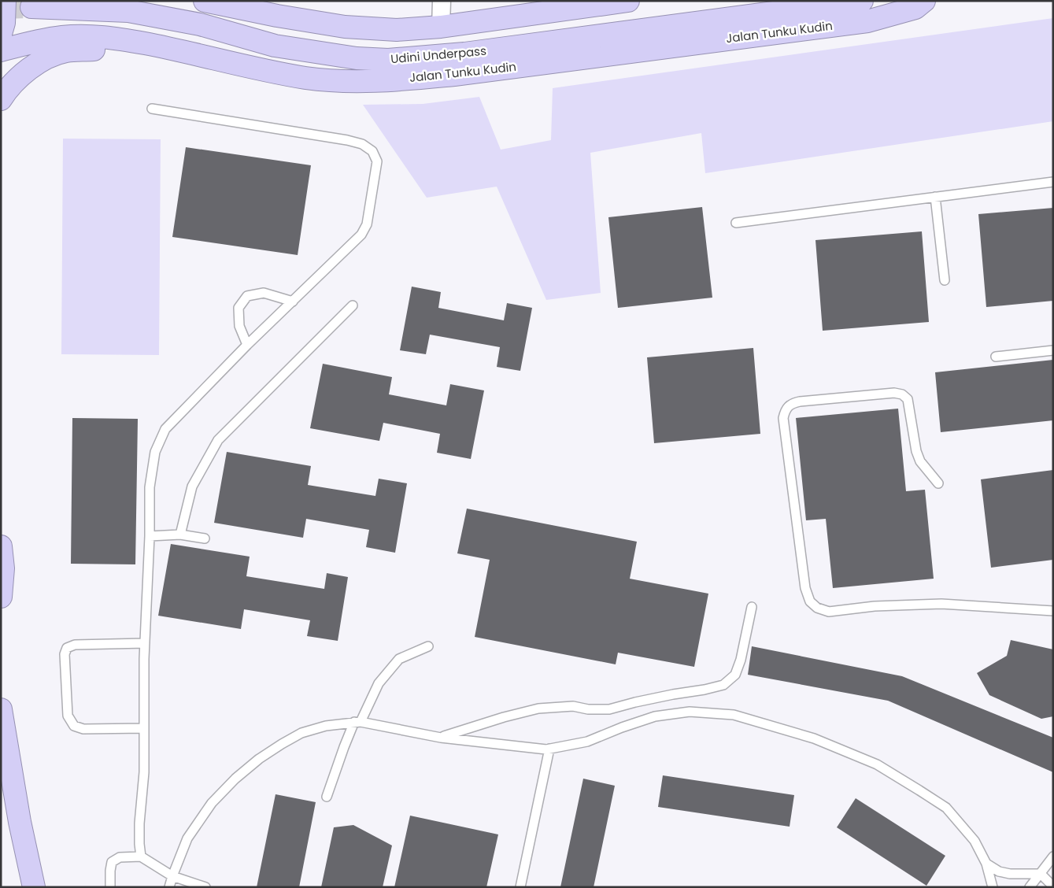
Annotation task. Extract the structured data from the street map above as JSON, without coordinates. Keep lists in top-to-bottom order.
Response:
{
  "streets": {
    "highway": ["Jalan Tunku Kudin", "Udini Underpass"]
  }
}
